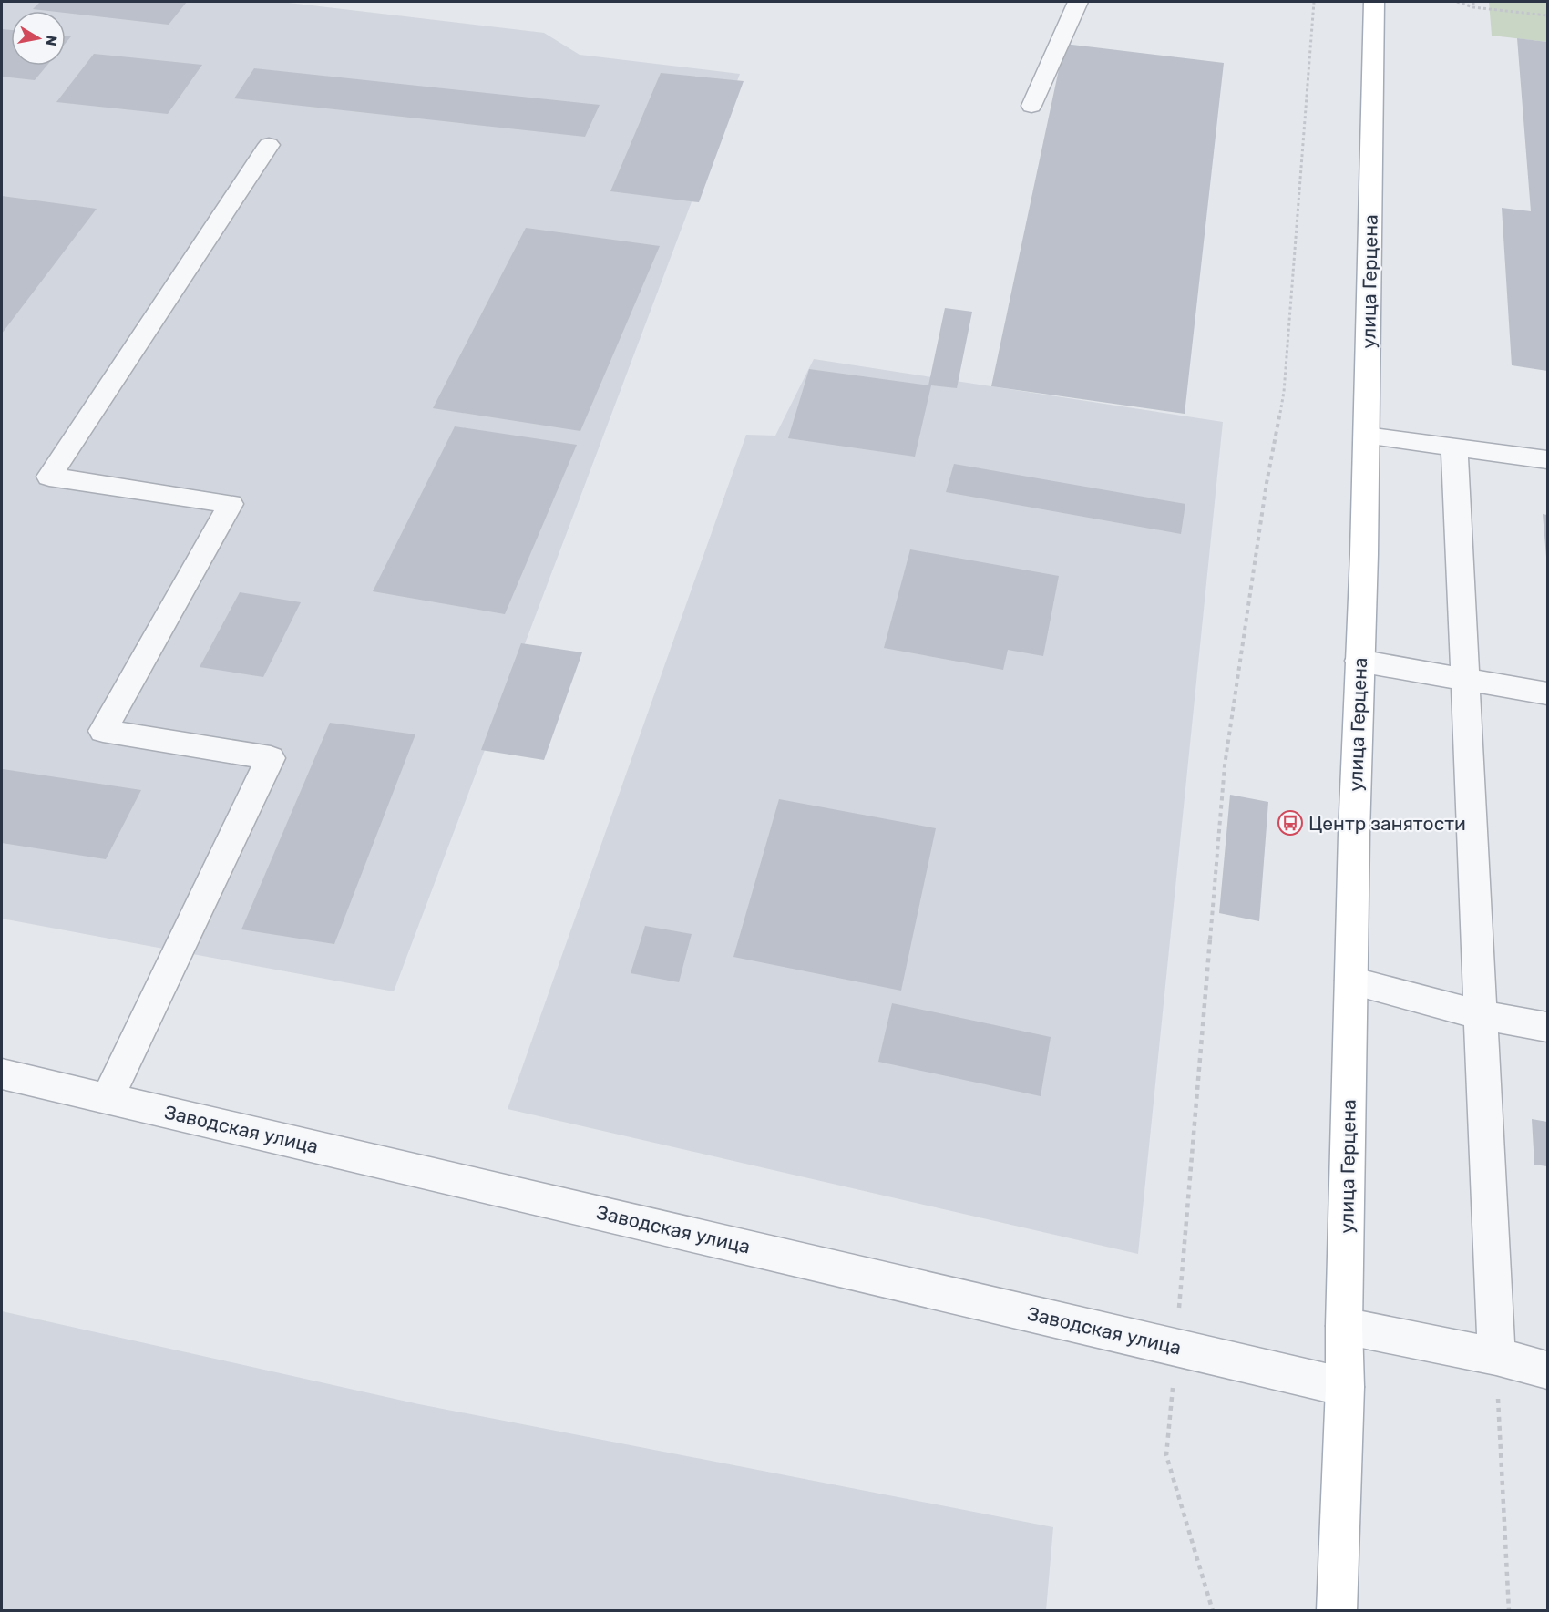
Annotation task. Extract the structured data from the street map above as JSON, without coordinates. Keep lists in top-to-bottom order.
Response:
{
  "streets": {
    "main road": ["улица Герцена"],
    "street": ["Заводская улица"]
  },
  "crossings": [
    ["улица Герцена", "Заводская улица"]
  ],
  "places": {
    "bus stop": ["Центр занятости"]
  },
  "north": "right"
}
